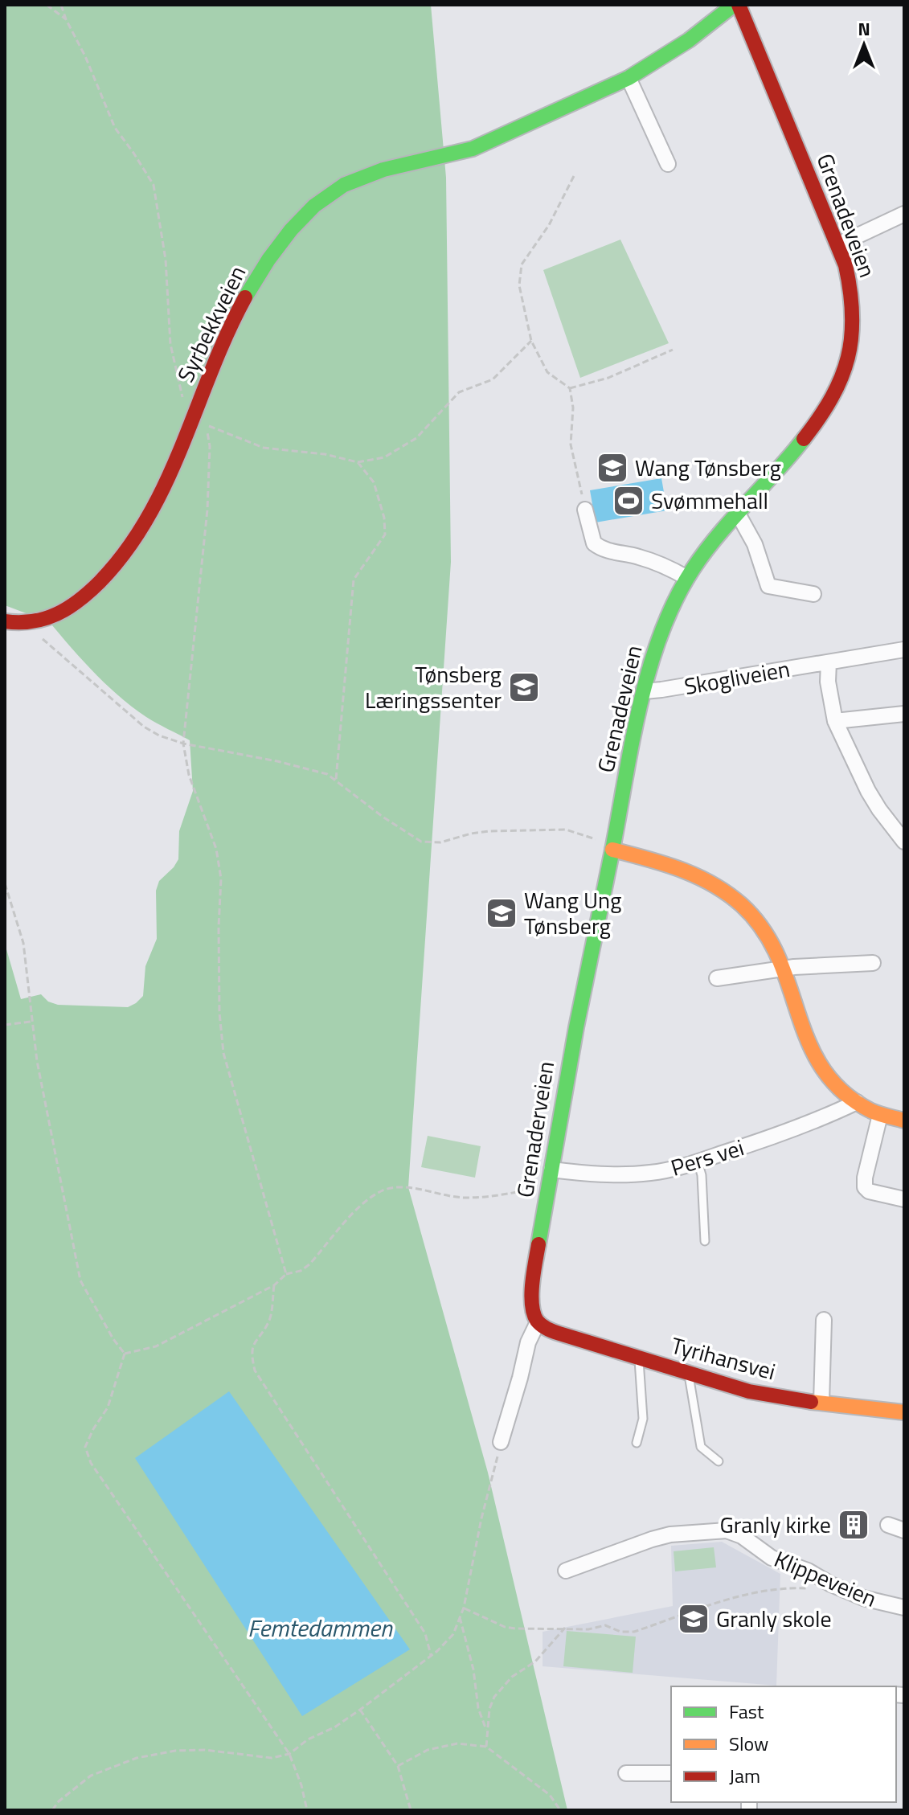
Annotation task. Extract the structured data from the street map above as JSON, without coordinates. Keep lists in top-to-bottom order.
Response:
{
  "streets": {
    "street": [
      "Grenadeveien",
      "Syrbekkveien",
      "Skogliveien",
      "Grenaderveien",
      "Pers vei",
      "Tyrihansvei",
      "Klippeveien"
    ]
  },
  "crossings": [
    ["Grenadeveien", "Syrbekkveien"],
    ["Grenadeveien", "Skogliveien"],
    ["Grenadeveien", "Grenaderveien"],
    ["Grenaderveien", "Pers vei"],
    ["Grenaderveien", "Tyrihansvei"]
  ],
  "water": ["Femtedammen"],
  "places": {
    "school or university": [
      "Wang Tønsberg",
      "Tønsberg Læringssenter",
      "Wang Ung Tønsberg",
      "Granly skole"
    ],
    "sports": ["Svømmehall"],
    "building": ["Granly kirke"]
  },
  "legend": ["Fast", "Slow", "Jam"],
  "north": "top"
}
